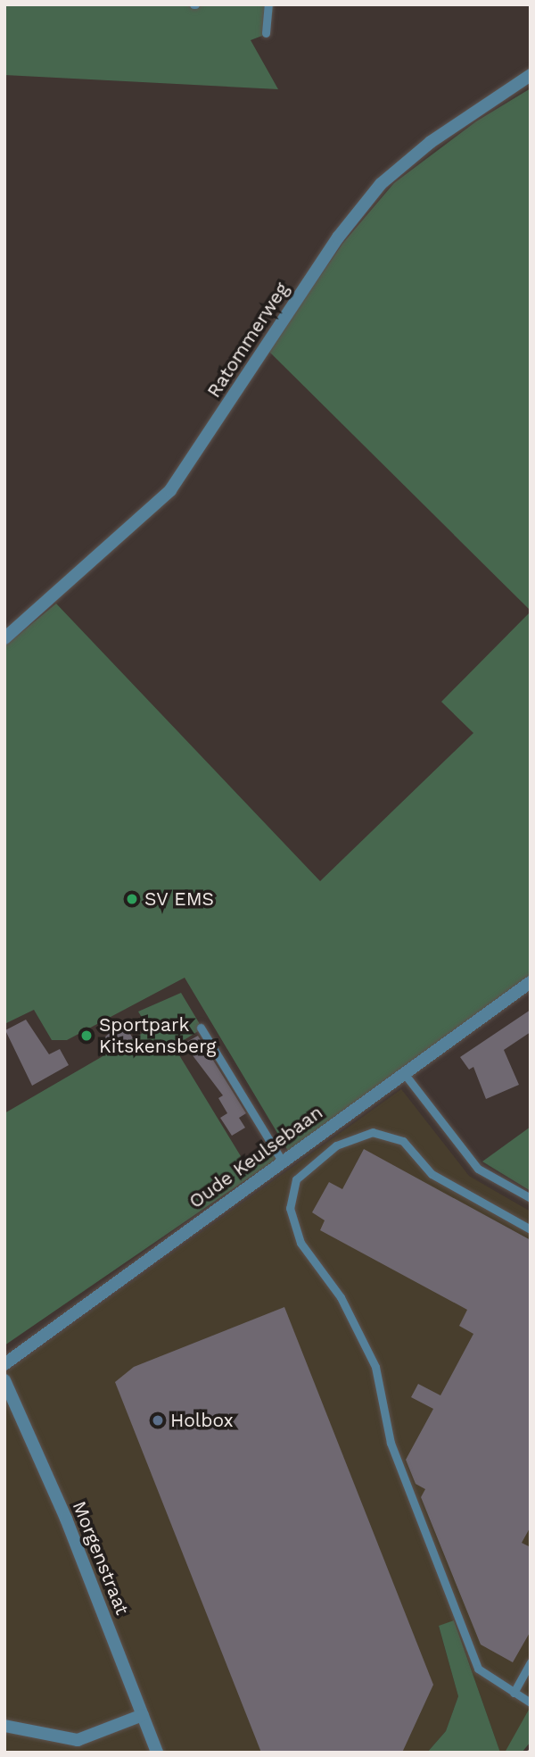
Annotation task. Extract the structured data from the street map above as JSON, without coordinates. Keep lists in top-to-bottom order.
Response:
{
  "streets": {
    "street": ["Ratommerweg", "Oude Keulsebaan", "Morgenstraat"]
  },
  "places": ["SV EMS", "Sportpark Kitskensberg", "Holbox"]
}
